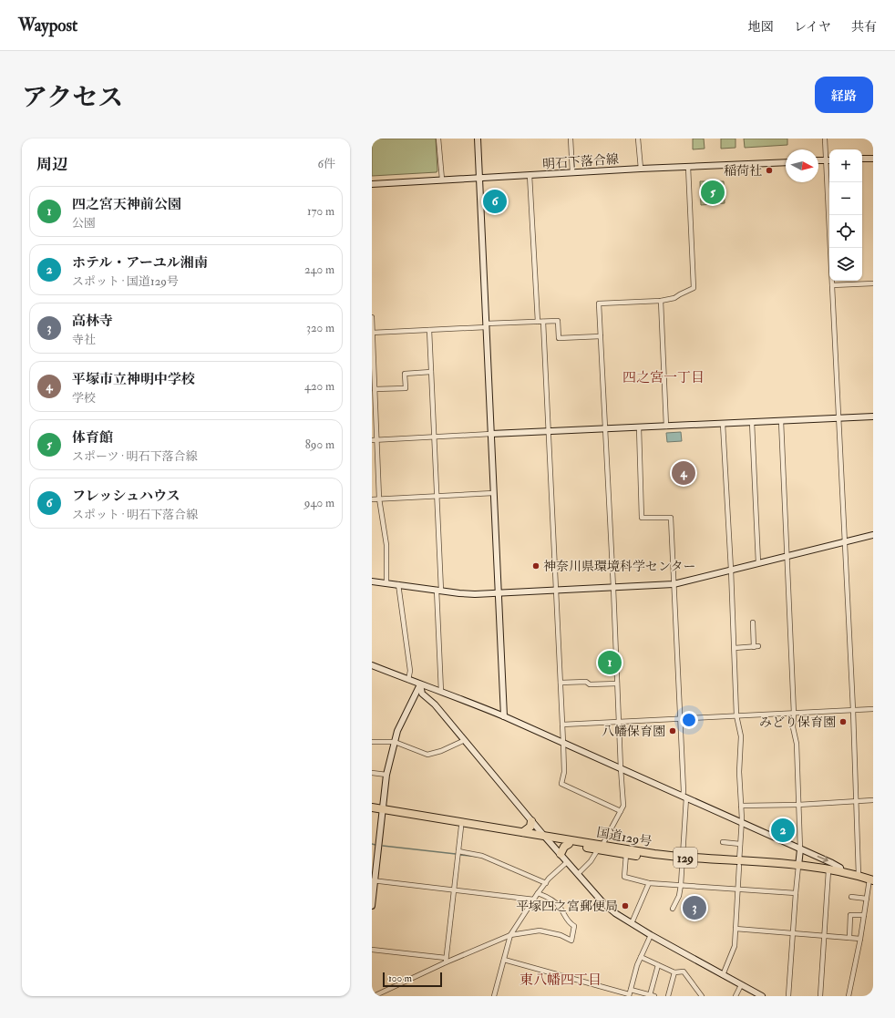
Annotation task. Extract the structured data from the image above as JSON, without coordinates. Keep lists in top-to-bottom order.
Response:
{
  "streets": {
    "highway": ["国道129号", "129"],
    "street": ["明石下落合線"]
  },
  "districts": ["四之宮一丁目", "東八幡四丁目"],
  "places": [
    "稲荷社",
    "神奈川県環境科学センター",
    "みどり保育園",
    "八幡保育園",
    "平塚四之宮郵便局"
  ],
  "scale_bar": "100 m",
  "north": "right",
  "page": {
    "header": "Waypost",
    "nav": ["地図", "レイヤ", "共有"],
    "title": "アクセス",
    "buttons": "経路",
    "heading": ["周辺", "6件"],
    "map_buttons": ["+", "−"],
    "pins": [
      "5",
      "6",
      "4",
      "1",
      "2",
      "3"
    ],
    "list": [
      {
        "mark": "1",
        "name": "四之宮天神前公園",
        "note": "公園",
        "value": "170 m"
      },
      {
        "mark": "2",
        "name": "ホテル・アーユル湘南",
        "note": "スポット · 国道129号",
        "value": "240 m"
      },
      {
        "mark": "3",
        "name": "高林寺",
        "note": "寺社",
        "value": "320 m"
      },
      {
        "mark": "4",
        "name": "平塚市立神明中学校",
        "note": "学校",
        "value": "420 m"
      },
      {
        "mark": "5",
        "name": "体育館",
        "note": "スポーツ · 明石下落合線",
        "value": "890 m"
      },
      {
        "mark": "6",
        "name": "フレッシュハウス",
        "note": "スポット · 明石下落合線",
        "value": "940 m"
      }
    ],
    "scale": "100 m"
  }
}
